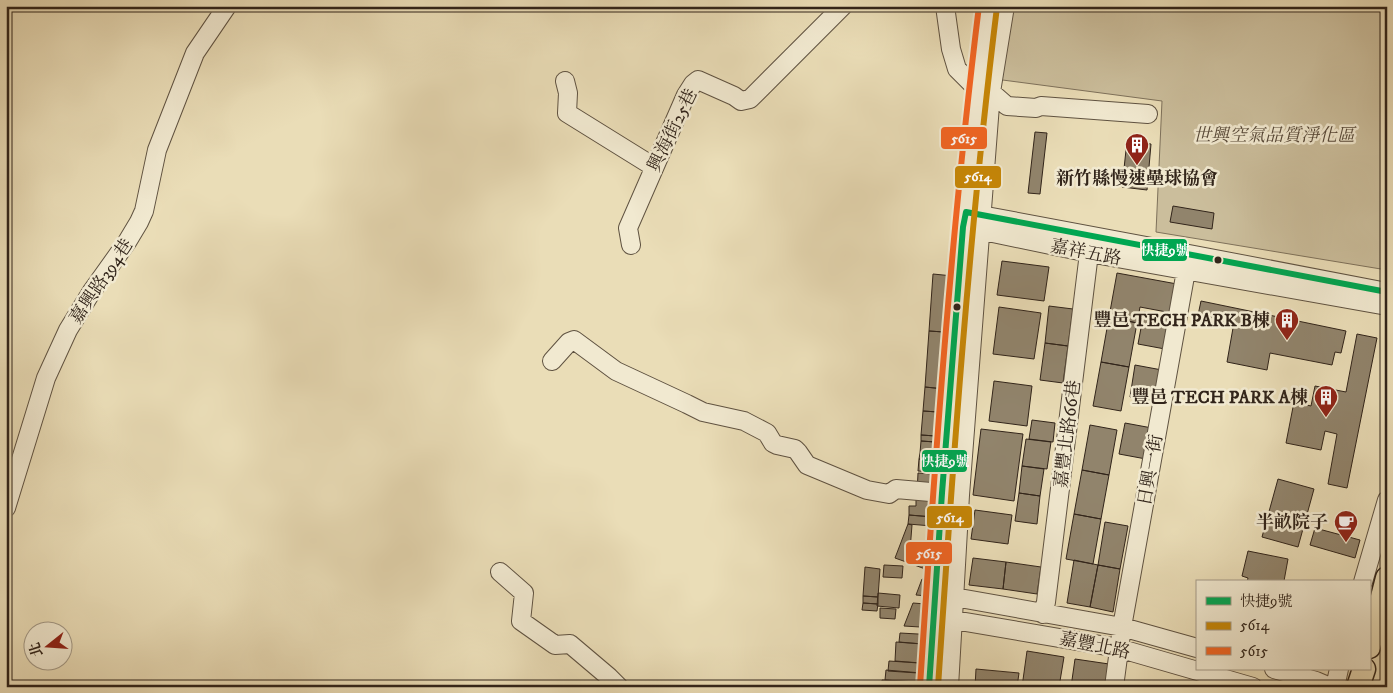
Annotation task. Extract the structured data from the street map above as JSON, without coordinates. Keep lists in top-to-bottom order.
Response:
{
  "streets": {
    "street": [
      "興海街25巷",
      "嘉祥五路",
      "嘉興路394巷",
      "嘉豐北路66巷",
      "日興一街",
      "嘉豐北路"
    ]
  },
  "crossings": [
    ["嘉祥五路", "嘉豐北路66巷"],
    ["嘉祥五路", "日興一街"],
    ["嘉豐北路66巷", "嘉豐北路"],
    ["日興一街", "嘉豐北路"]
  ],
  "parks": ["世興空氣品質淨化區"],
  "places": {
    "building": ["新竹縣慢速壘球協會", "豐邑 TECH PARK B棟", "豐邑 TECH PARK A棟"],
    "cafe": ["半畝院子"]
  },
  "lines": ["transit line 5615", "transit line 5614", "transit line 快捷9號"],
  "legend": ["快捷9號", "5614", "5615"],
  "north": "left"
}
